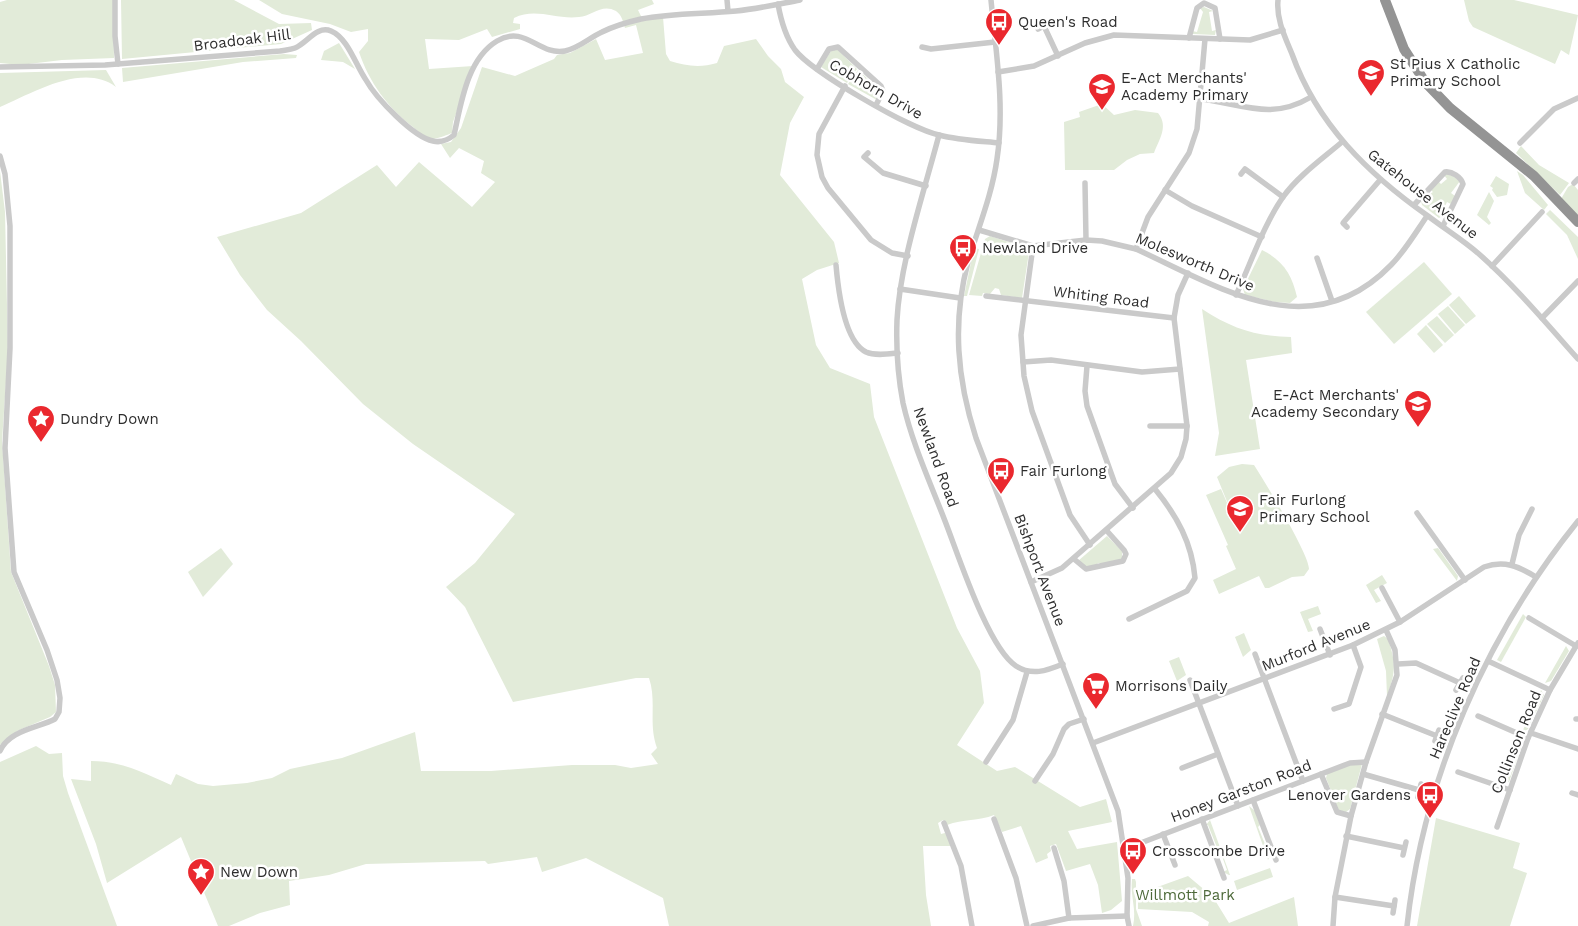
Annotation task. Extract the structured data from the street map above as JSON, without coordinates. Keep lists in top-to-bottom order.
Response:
{
  "streets": {
    "street": [
      "Broadoak Hill",
      "Cobhorn Drive",
      "Gatehouse Avenue",
      "Molesworth Drive",
      "Whiting Road",
      "Newland Road",
      "Bishport Avenue",
      "Murford Avenue",
      "Hareclive Road",
      "Collinson Road",
      "Honey Garston Road"
    ]
  },
  "crossings": [
    ["Cobhorn Drive", "Newland Road"],
    ["Cobhorn Drive", "Bishport Avenue"],
    ["Gatehouse Avenue", "Molesworth Drive"],
    ["Molesworth Drive", "Bishport Avenue"],
    ["Bishport Avenue", "Murford Avenue"],
    ["Bishport Avenue", "Honey Garston Road"]
  ],
  "parks": ["Willmott Park"],
  "places": {
    "bus stop": [
      "Queen's Road",
      "Newland Drive",
      "Fair Furlong",
      "Lenover Gardens",
      "Crosscombe Drive"
    ],
    "school or university": [
      "St Pius X Catholic Primary School",
      "E-Act Merchants' Academy Primary",
      "E-Act Merchants' Academy Secondary",
      "Fair Furlong Primary School"
    ],
    "place": ["Dundry Down", "New Down"],
    "supermarket": ["Morrisons Daily"]
  }
}
